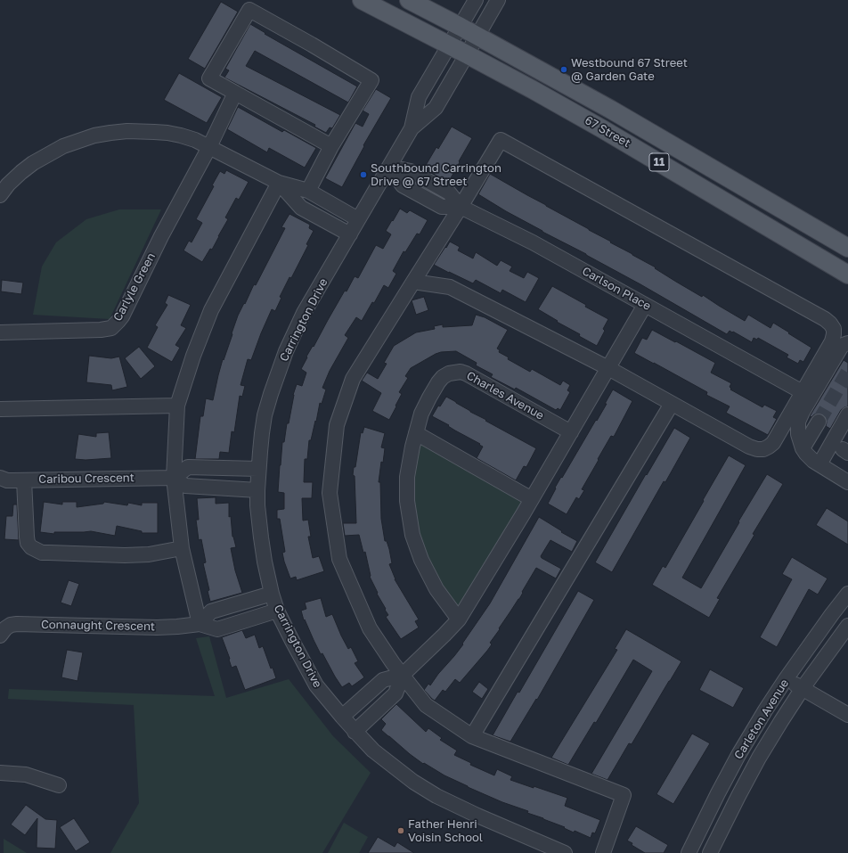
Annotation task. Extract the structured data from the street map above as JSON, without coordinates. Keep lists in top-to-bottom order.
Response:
{
  "streets": {
    "main road": ["67 Street", "11"],
    "street": [
      "Carlyle Green",
      "Carlson Place",
      "Carrington Drive",
      "Charles Avenue",
      "Caribou Crescent",
      "Connaught Crescent",
      "Carleton Avenue"
    ]
  },
  "crossings": [
    ["67 Street", "Carrington Drive"],
    ["Carlson Place", "Carrington Drive"],
    ["Carrington Drive", "Caribou Crescent"],
    ["Carrington Drive", "Connaught Crescent"]
  ],
  "places": ["Westbound 67 Street @ Garden Gate", "Southbound Carrington Drive @ 67 Street", "Father Henri Voisin School"]
}
